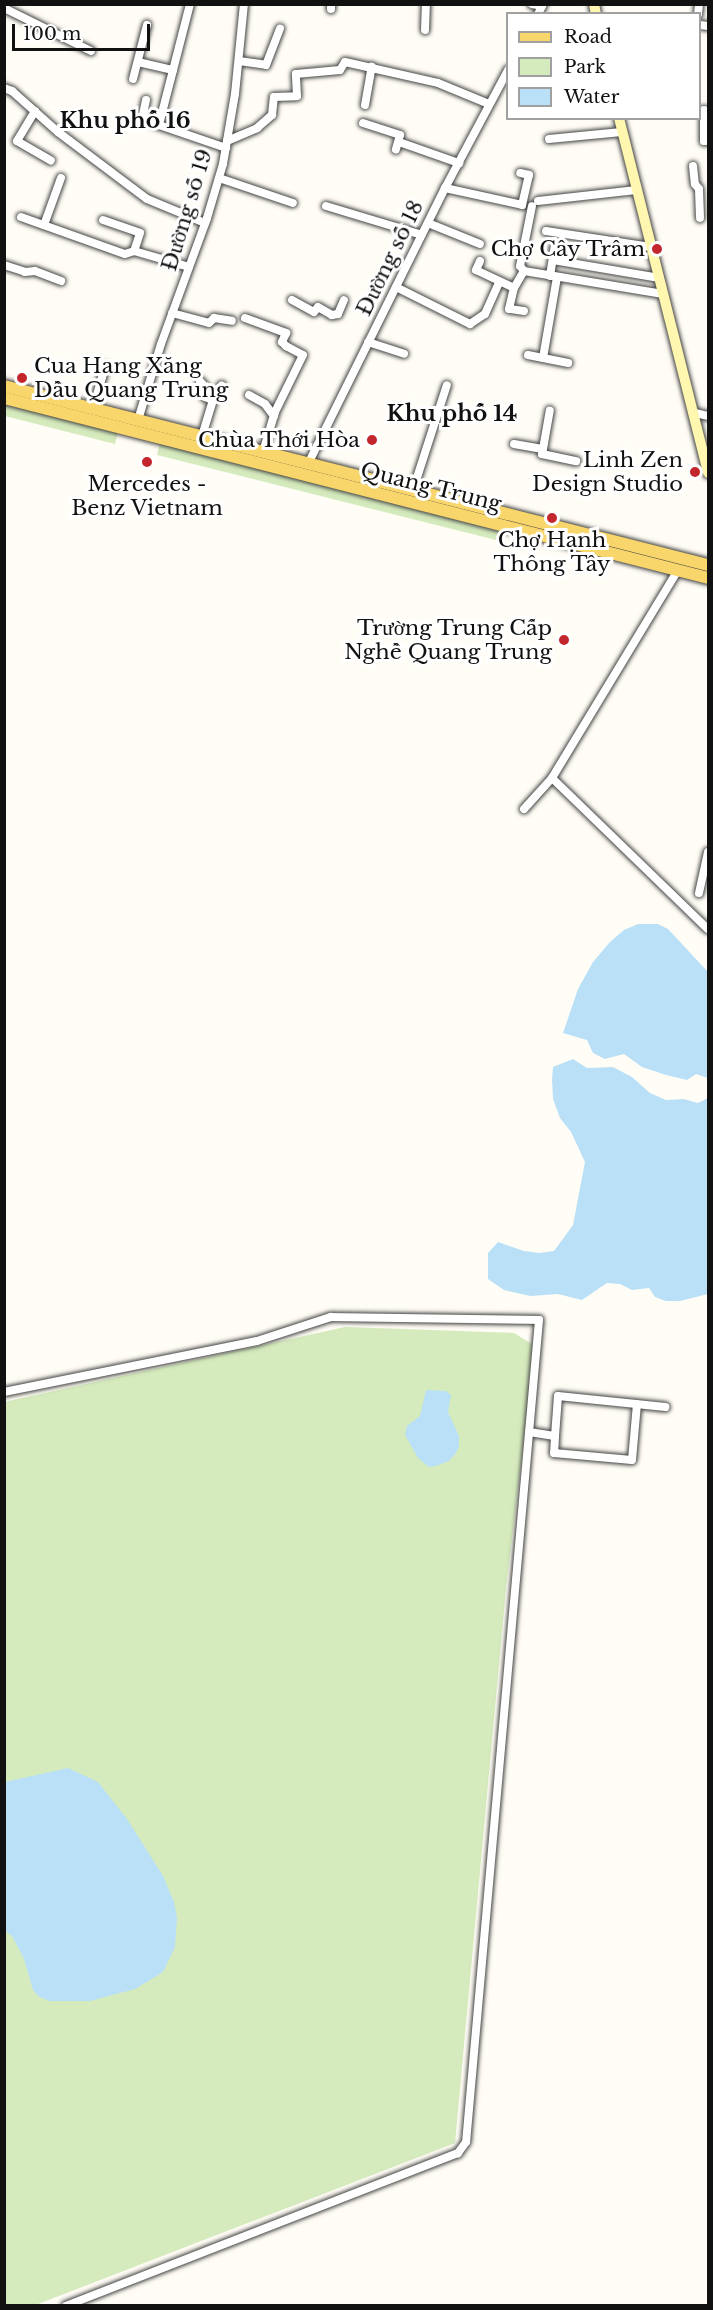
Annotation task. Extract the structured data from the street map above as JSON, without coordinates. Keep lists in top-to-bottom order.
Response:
{
  "streets": {
    "main road": ["Quang Trung"],
    "street": ["Đường số 19", "Đường số 18"]
  },
  "crossings": [
    ["Đường số 19", "Quang Trung"],
    ["Đường số 18", "Quang Trung"]
  ],
  "districts": ["Khu phố 16", "Khu phố 14"],
  "places": [
    "Chợ Cây Trâm",
    "Cua Hang Xăng Dầu Quang Trung",
    "Chùa Thới Hòa",
    "Mercedes - Benz Vietnam",
    "Linh Zen Design Studio",
    "Chợ Hạnh Thông Tây",
    "Trường Trung Cấp Nghề Quang Trung"
  ],
  "legend": ["Road", "Park", "Water"],
  "scale_bar": "100 m"
}
